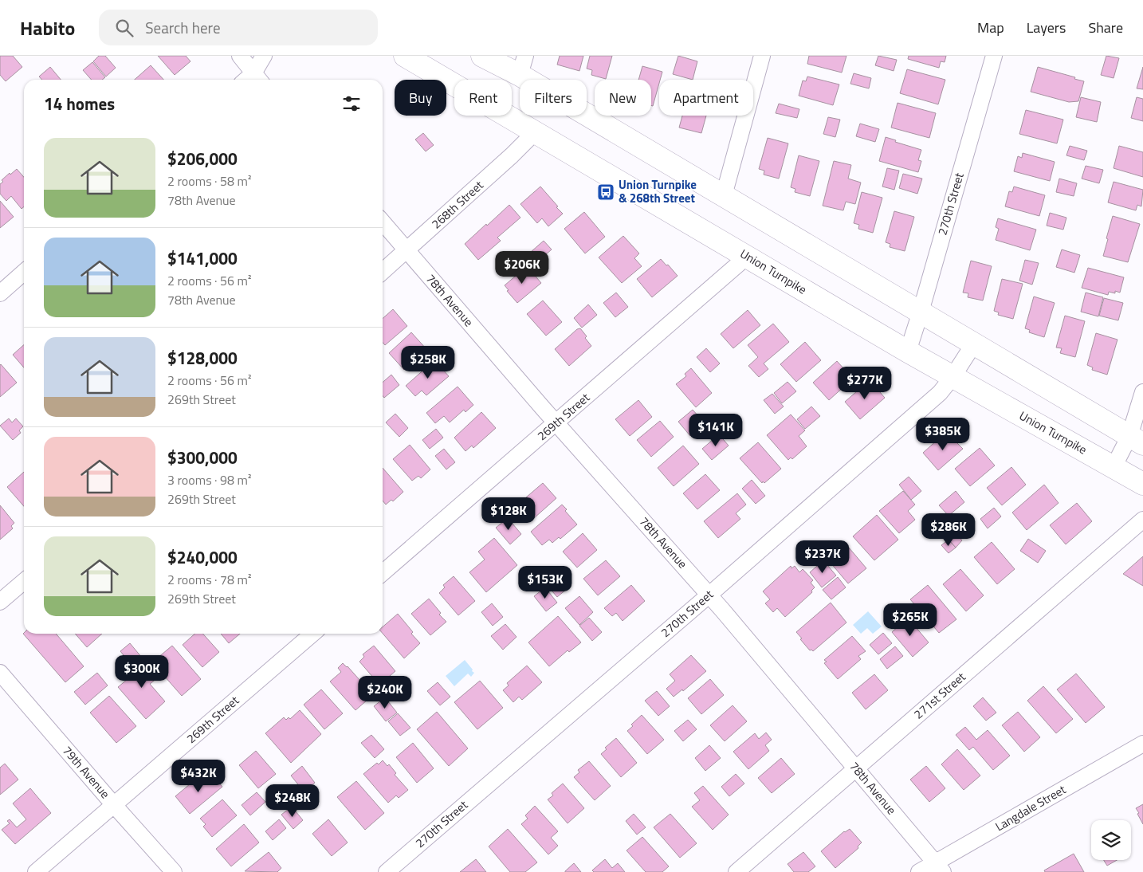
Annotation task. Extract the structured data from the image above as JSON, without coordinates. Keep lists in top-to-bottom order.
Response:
{
  "streets": {
    "main road": ["Union Turnpike"],
    "street": [
      "270th Street",
      "268th Street",
      "78th Avenue",
      "269th Street",
      "271st Street",
      "79th Avenue",
      "Langdale Street"
    ]
  },
  "crossings": [
    ["270th Street", "Union Turnpike"],
    ["270th Street", "78th Avenue"],
    ["268th Street", "Union Turnpike"],
    ["268th Street", "78th Avenue"],
    ["Union Turnpike", "269th Street"],
    ["78th Avenue", "269th Street"],
    ["78th Avenue", "271st Street"],
    ["78th Avenue", "Langdale Street"],
    ["269th Street", "79th Avenue"]
  ],
  "places": {
    "bus stop": ["Union Turnpike & 268th Street"]
  },
  "page": {
    "header": "Habito",
    "search": "Search here",
    "nav": ["Map", "Layers", "Share"],
    "chip": [
      "Buy",
      "Rent",
      "Filters",
      "New",
      "Apartment"
    ],
    "heading": "14 homes",
    "list": [
      {
        "name": "$206,000",
        "note": "2 rooms · 58 m² · 78th Avenue"
      },
      {
        "name": "$141,000",
        "note": "2 rooms · 56 m² · 78th Avenue"
      },
      {
        "name": "$128,000",
        "note": "2 rooms · 56 m² · 269th Street"
      },
      {
        "name": "$300,000",
        "note": "3 rooms · 98 m² · 269th Street"
      },
      {
        "name": "$240,000",
        "note": "2 rooms · 78 m² · 269th Street"
      }
    ],
    "price": [
      "$206K",
      "$258K",
      "$277K",
      "$141K",
      "$385K",
      "$128K",
      "$286K",
      "$237K",
      "$153K",
      "$265K",
      "$300K",
      "$240K",
      "$432K",
      "$248K"
    ]
  }
}
